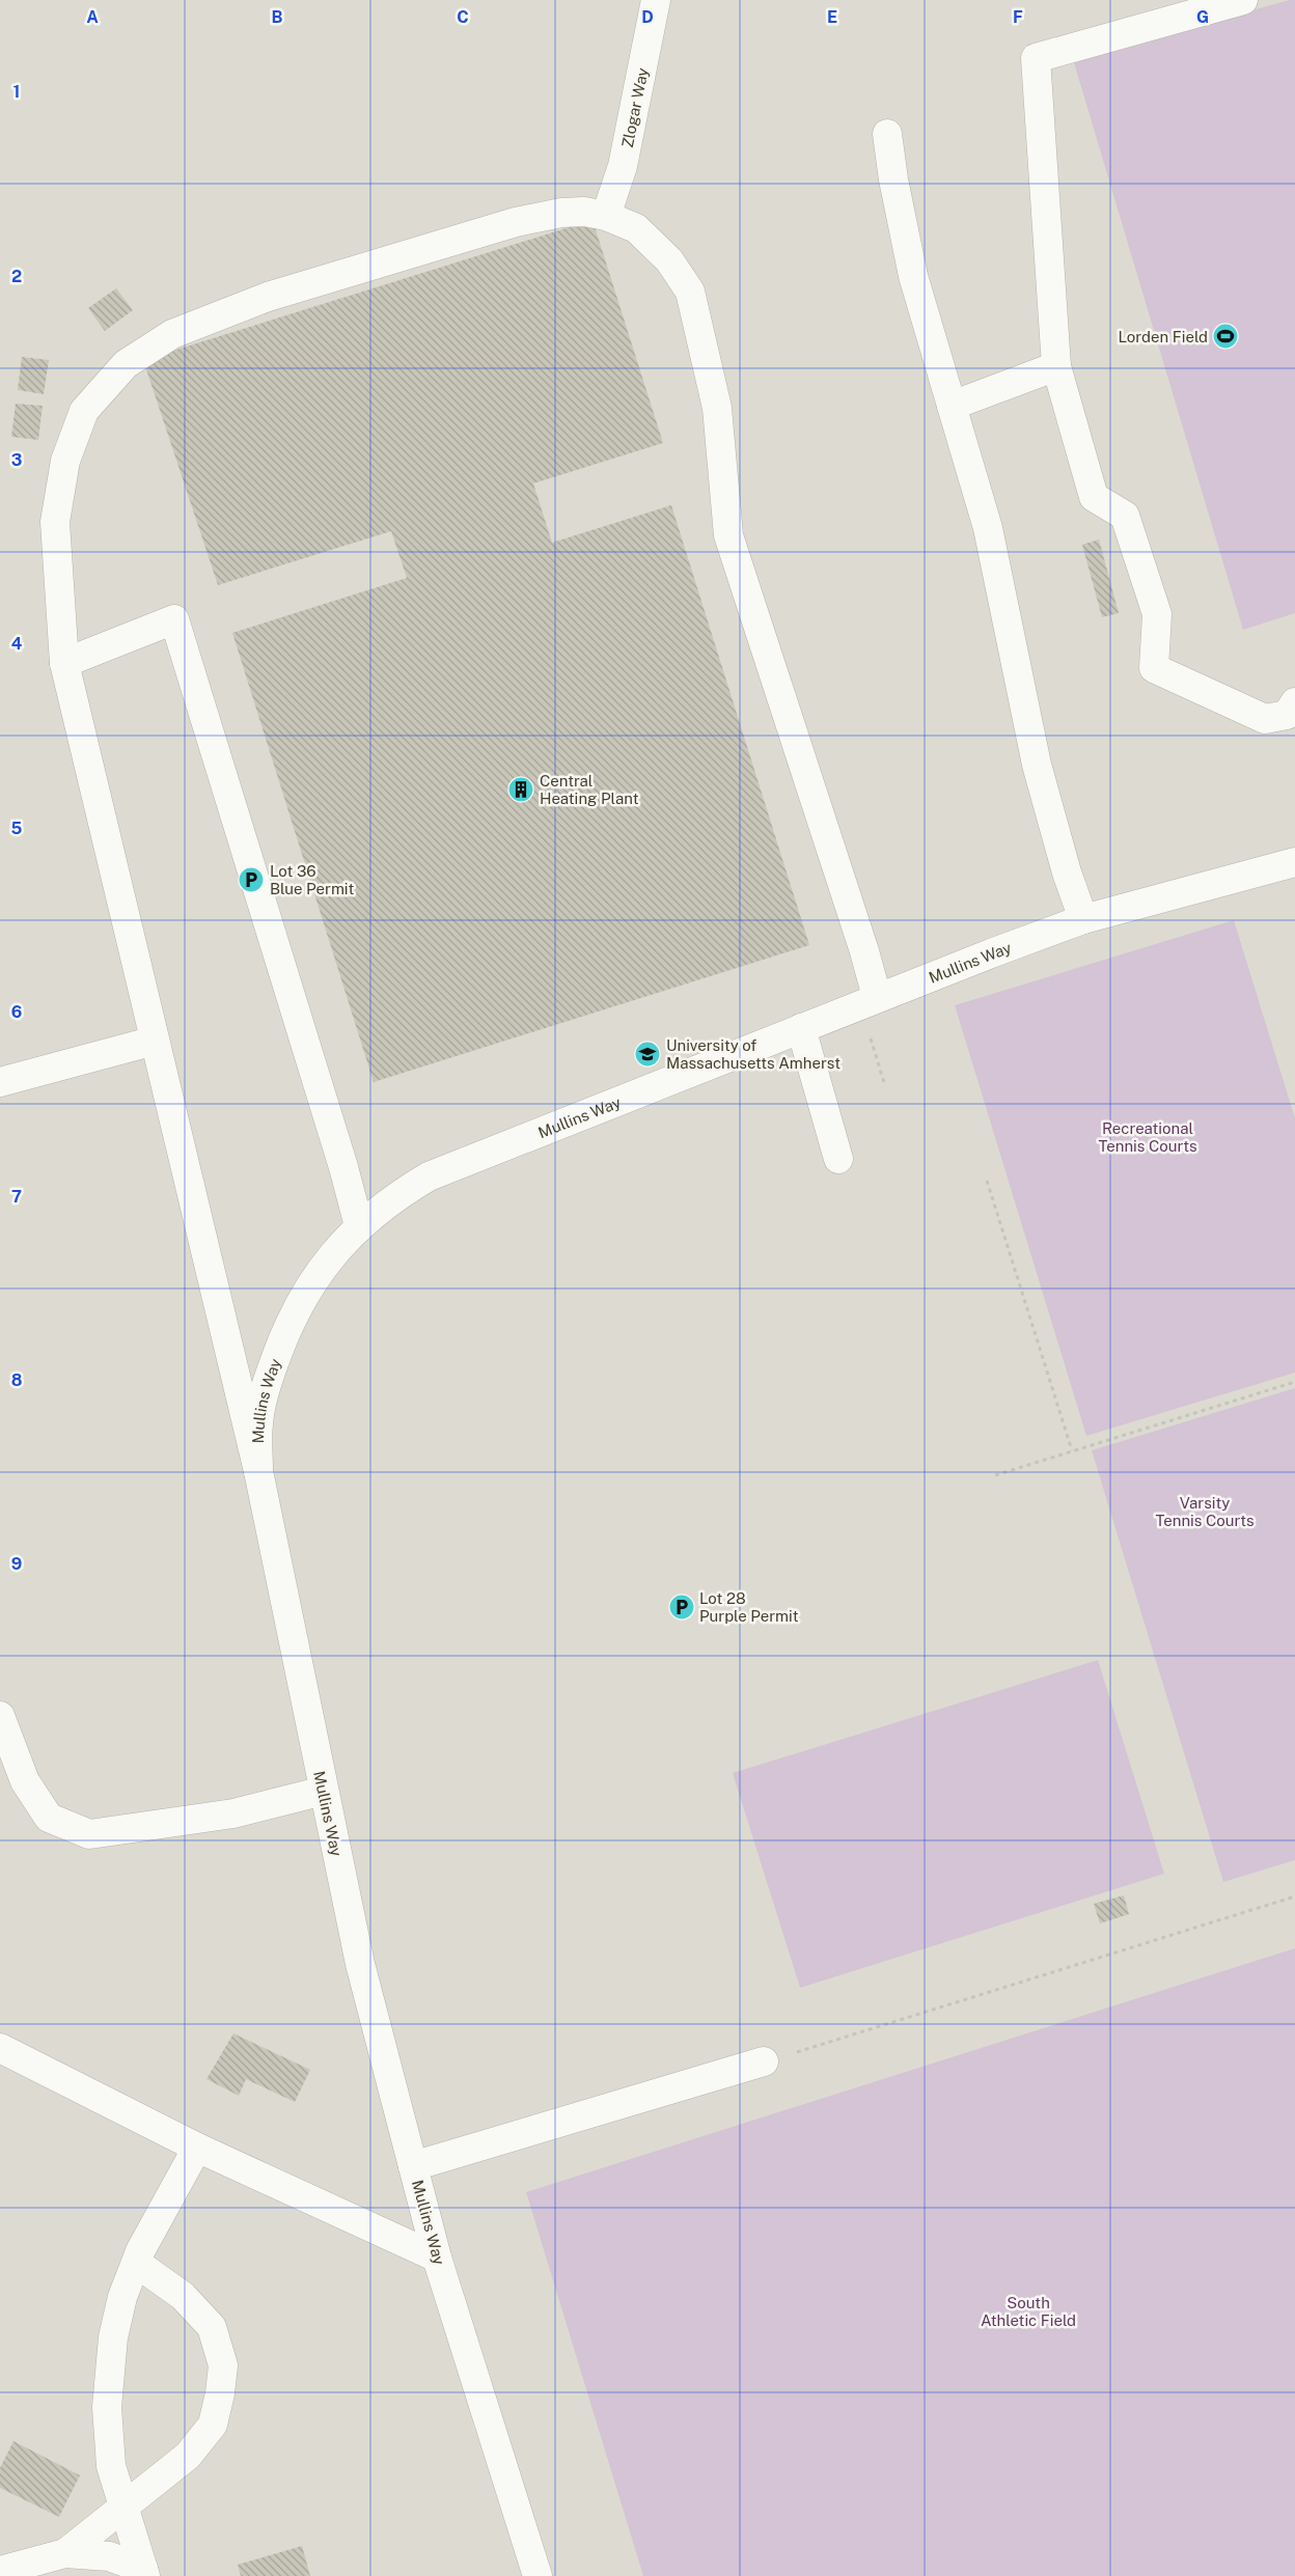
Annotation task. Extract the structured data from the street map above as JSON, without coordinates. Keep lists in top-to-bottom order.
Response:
{
  "streets": {
    "street": ["Zlogar Way", "Mullins Way"]
  },
  "parks": ["Recreational Tennis Courts", "Varsity Tennis Courts", "South Athletic Field"],
  "places": {
    "sports": ["Lorden Field"],
    "building": ["Central Heating Plant"],
    "parking": ["Lot 36 Blue Permit", "Lot 28 Purple Permit"],
    "school or university": ["University of Massachusetts Amherst"]
  },
  "grid": {
    "columns": [
      "A",
      "B",
      "C",
      "D",
      "E",
      "F",
      "G"
    ],
    "rows": [
      "1",
      "2",
      "3",
      "4",
      "5",
      "6",
      "7",
      "8",
      "9"
    ]
  }
}
